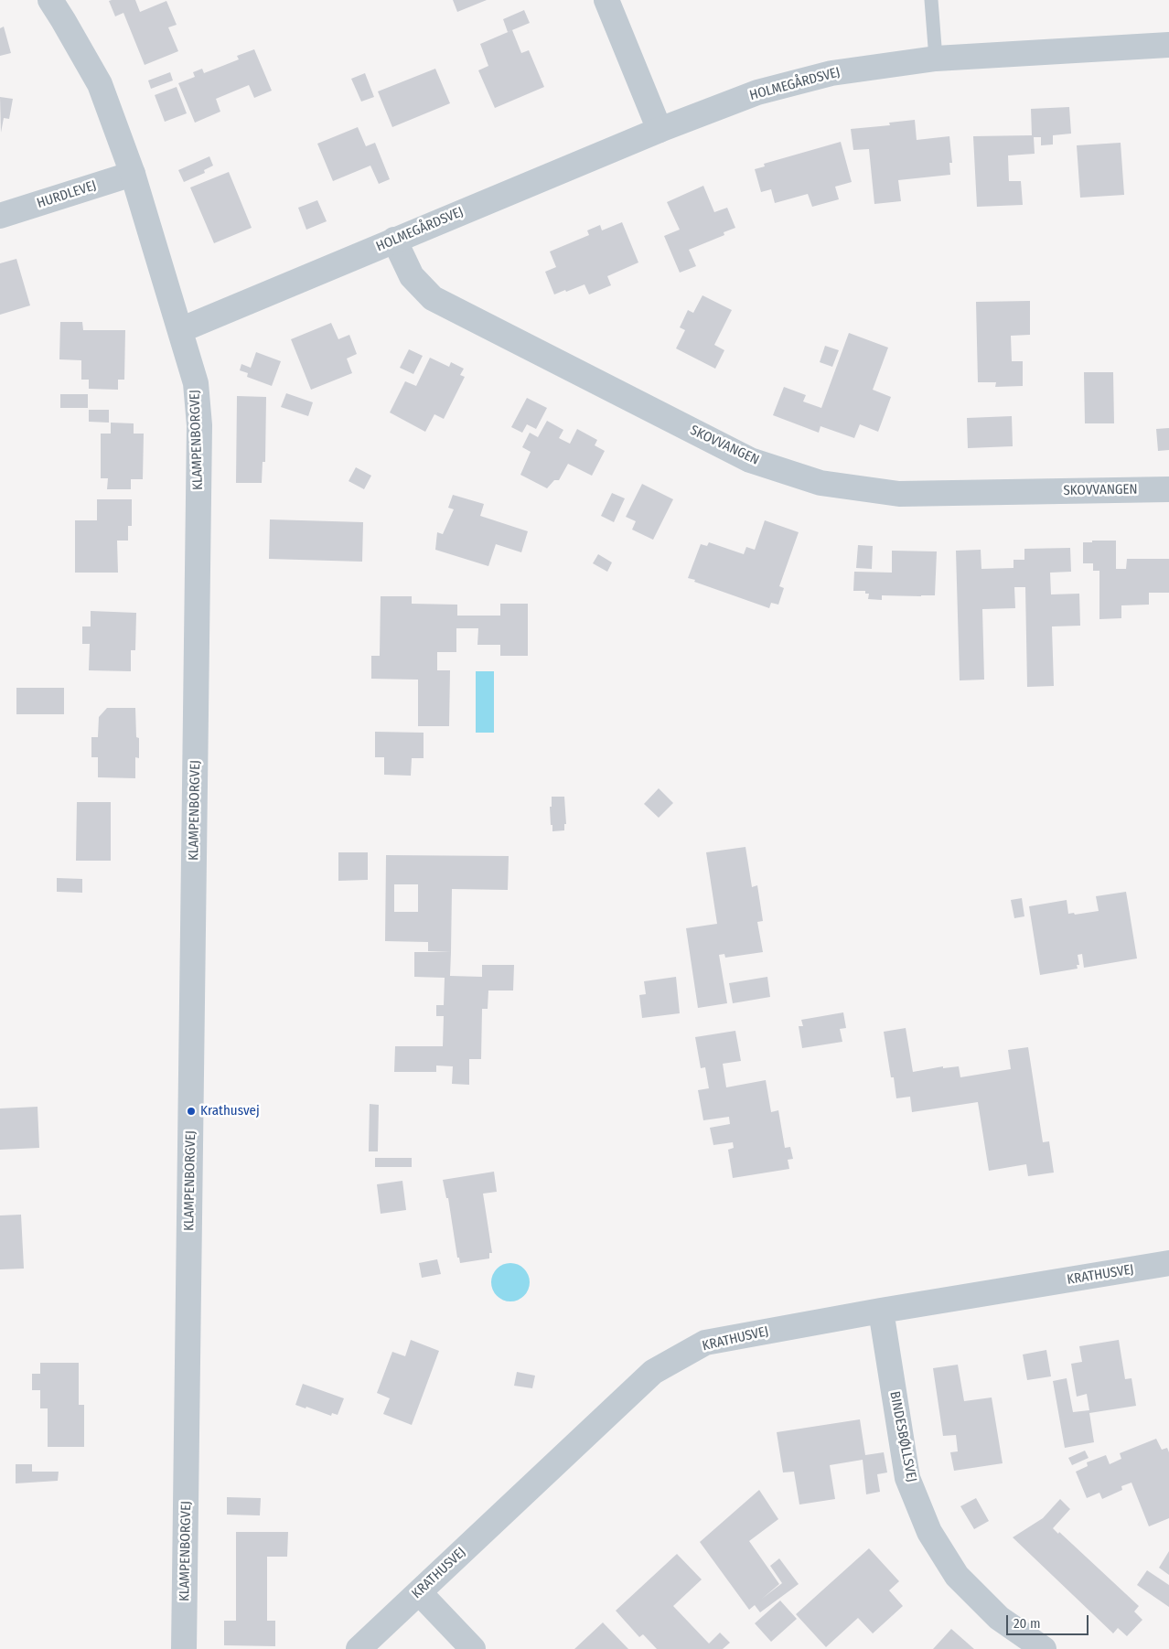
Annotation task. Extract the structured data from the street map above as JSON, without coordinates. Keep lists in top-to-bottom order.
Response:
{
  "streets": {
    "street": [
      "HOLMEGÅRDSVEJ",
      "HURDLEVEJ",
      "KLAMPENBORGVEJ",
      "SKOVVANGEN",
      "KRATHUSVEJ",
      "BINDESBØLLSVEJ"
    ]
  },
  "crossings": [
    ["HOLMEGÅRDSVEJ", "KLAMPENBORGVEJ"],
    ["HOLMEGÅRDSVEJ", "SKOVVANGEN"],
    ["HURDLEVEJ", "KLAMPENBORGVEJ"],
    ["KRATHUSVEJ", "BINDESBØLLSVEJ"]
  ],
  "places": ["Krathusvej"],
  "scale_bar": "20 m"
}
